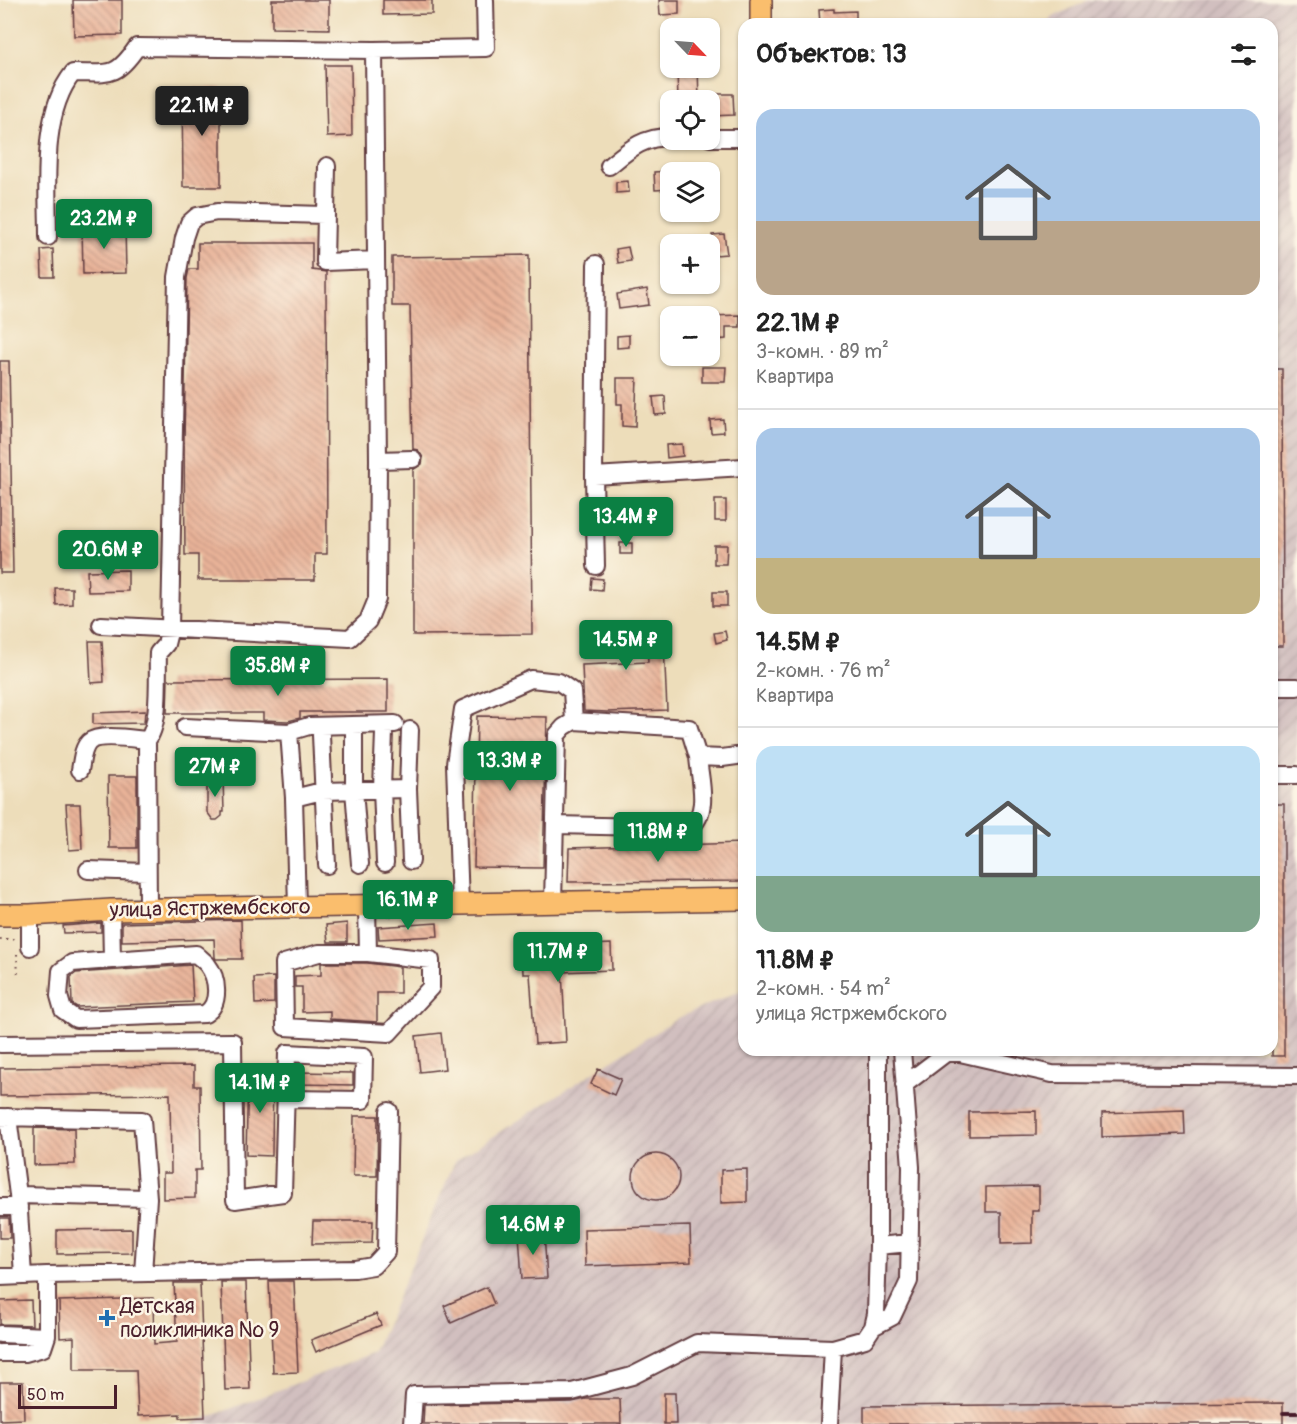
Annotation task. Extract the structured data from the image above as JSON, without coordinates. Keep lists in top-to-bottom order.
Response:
{
  "streets": {
    "main road": ["улица Ястржембского"]
  },
  "places": {
    "health": ["Детская поликлиника № 9"]
  },
  "scale_bar": "50 m",
  "north": "bottom right",
  "page": {
    "map_buttons": ["+", "−"],
    "heading": "Объектов: 13",
    "price": [
      "22.1M ₽",
      "23.2M ₽",
      "13.4M ₽",
      "20.6M ₽",
      "14.5M ₽",
      "35.8M ₽",
      "13.3M ₽",
      "27M ₽",
      "11.8M ₽",
      "16.1M ₽",
      "11.7M ₽",
      "14.1M ₽",
      "14.6M ₽"
    ],
    "list": [
      {
        "name": "22.1M ₽",
        "note": "3-комн. · 89 m² · Квартира"
      },
      {
        "name": "14.5M ₽",
        "note": "2-комн. · 76 m² · Квартира"
      },
      {
        "name": "11.8M ₽",
        "note": "2-комн. · 54 m² · улица Ястржембского"
      }
    ],
    "scale": "50 m"
  }
}
